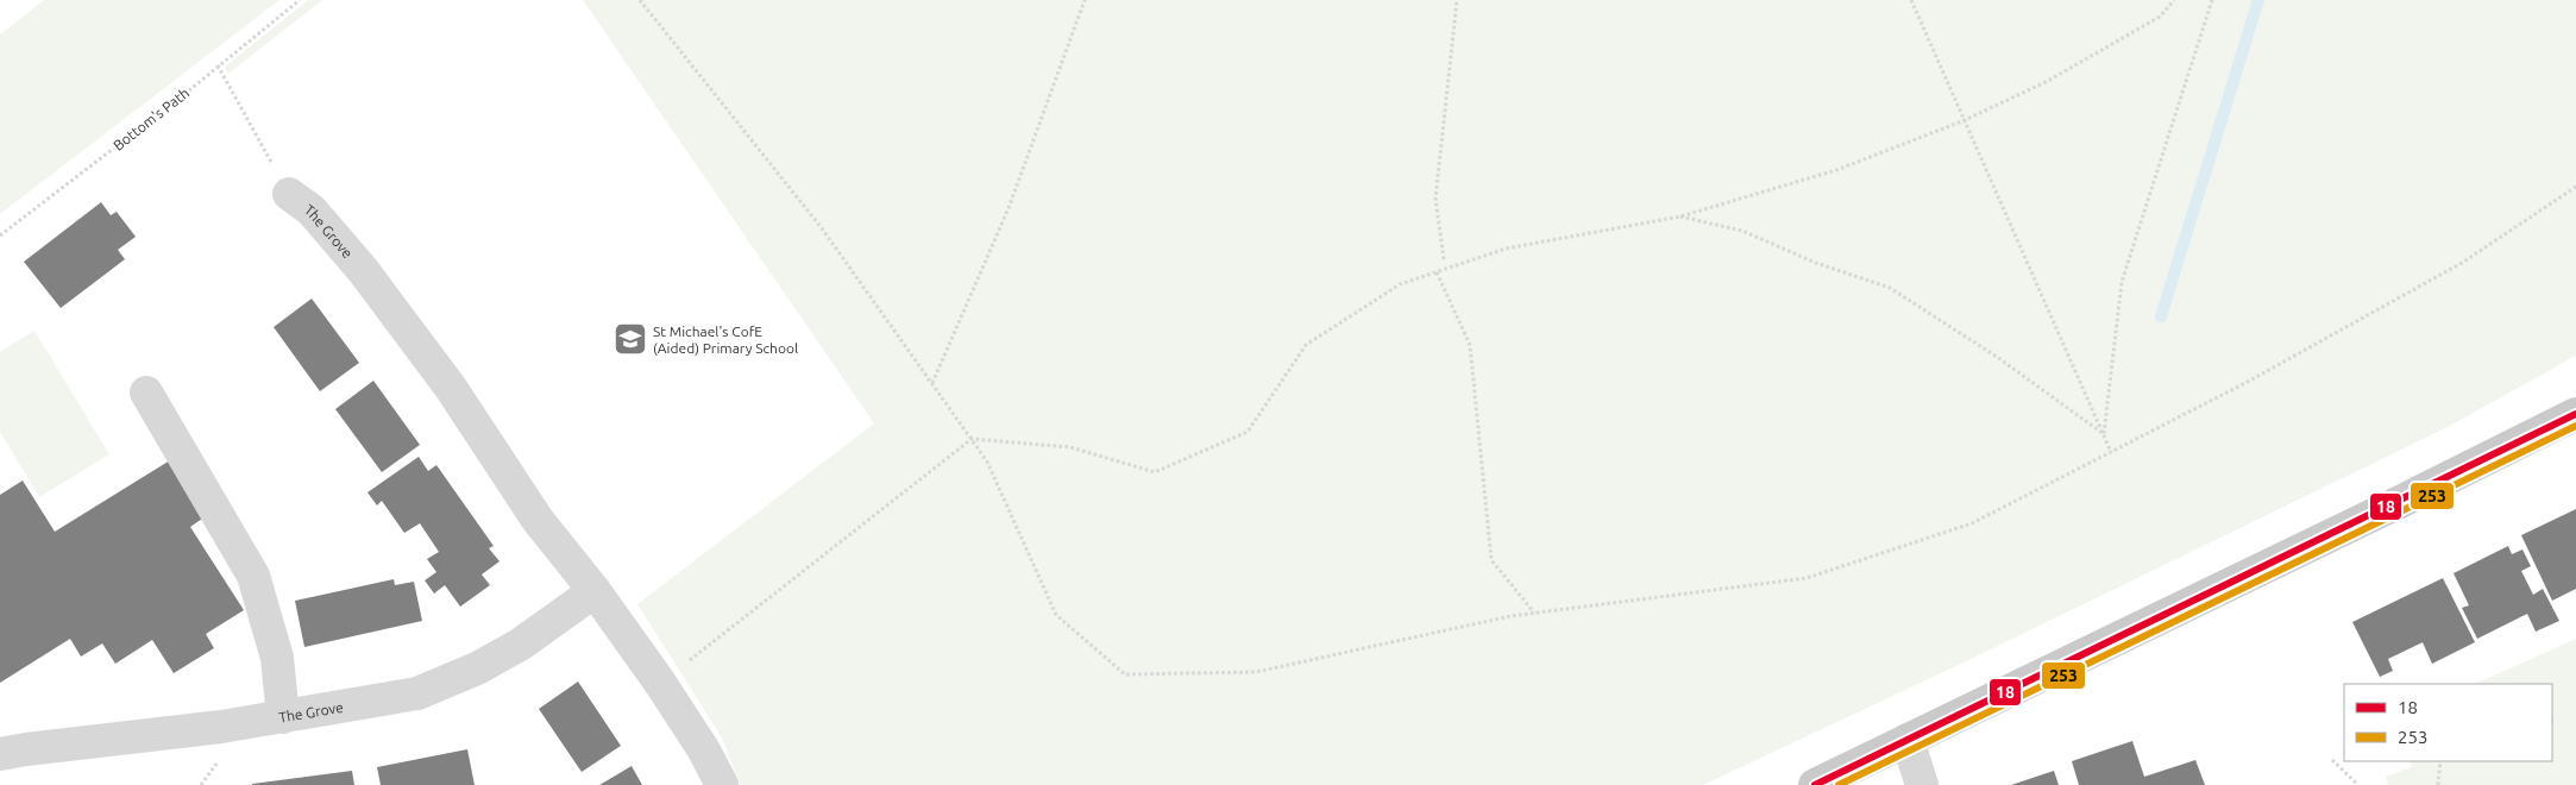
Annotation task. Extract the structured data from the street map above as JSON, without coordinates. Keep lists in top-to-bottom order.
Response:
{
  "streets": {
    "street": ["The Grove"],
    "path": ["Bottom's Path"]
  },
  "places": {
    "school or university": ["St Michael's CofE (Aided) Primary School"]
  },
  "lines": ["transit line 18", "transit line 253"],
  "legend": ["18", "253"]
}
